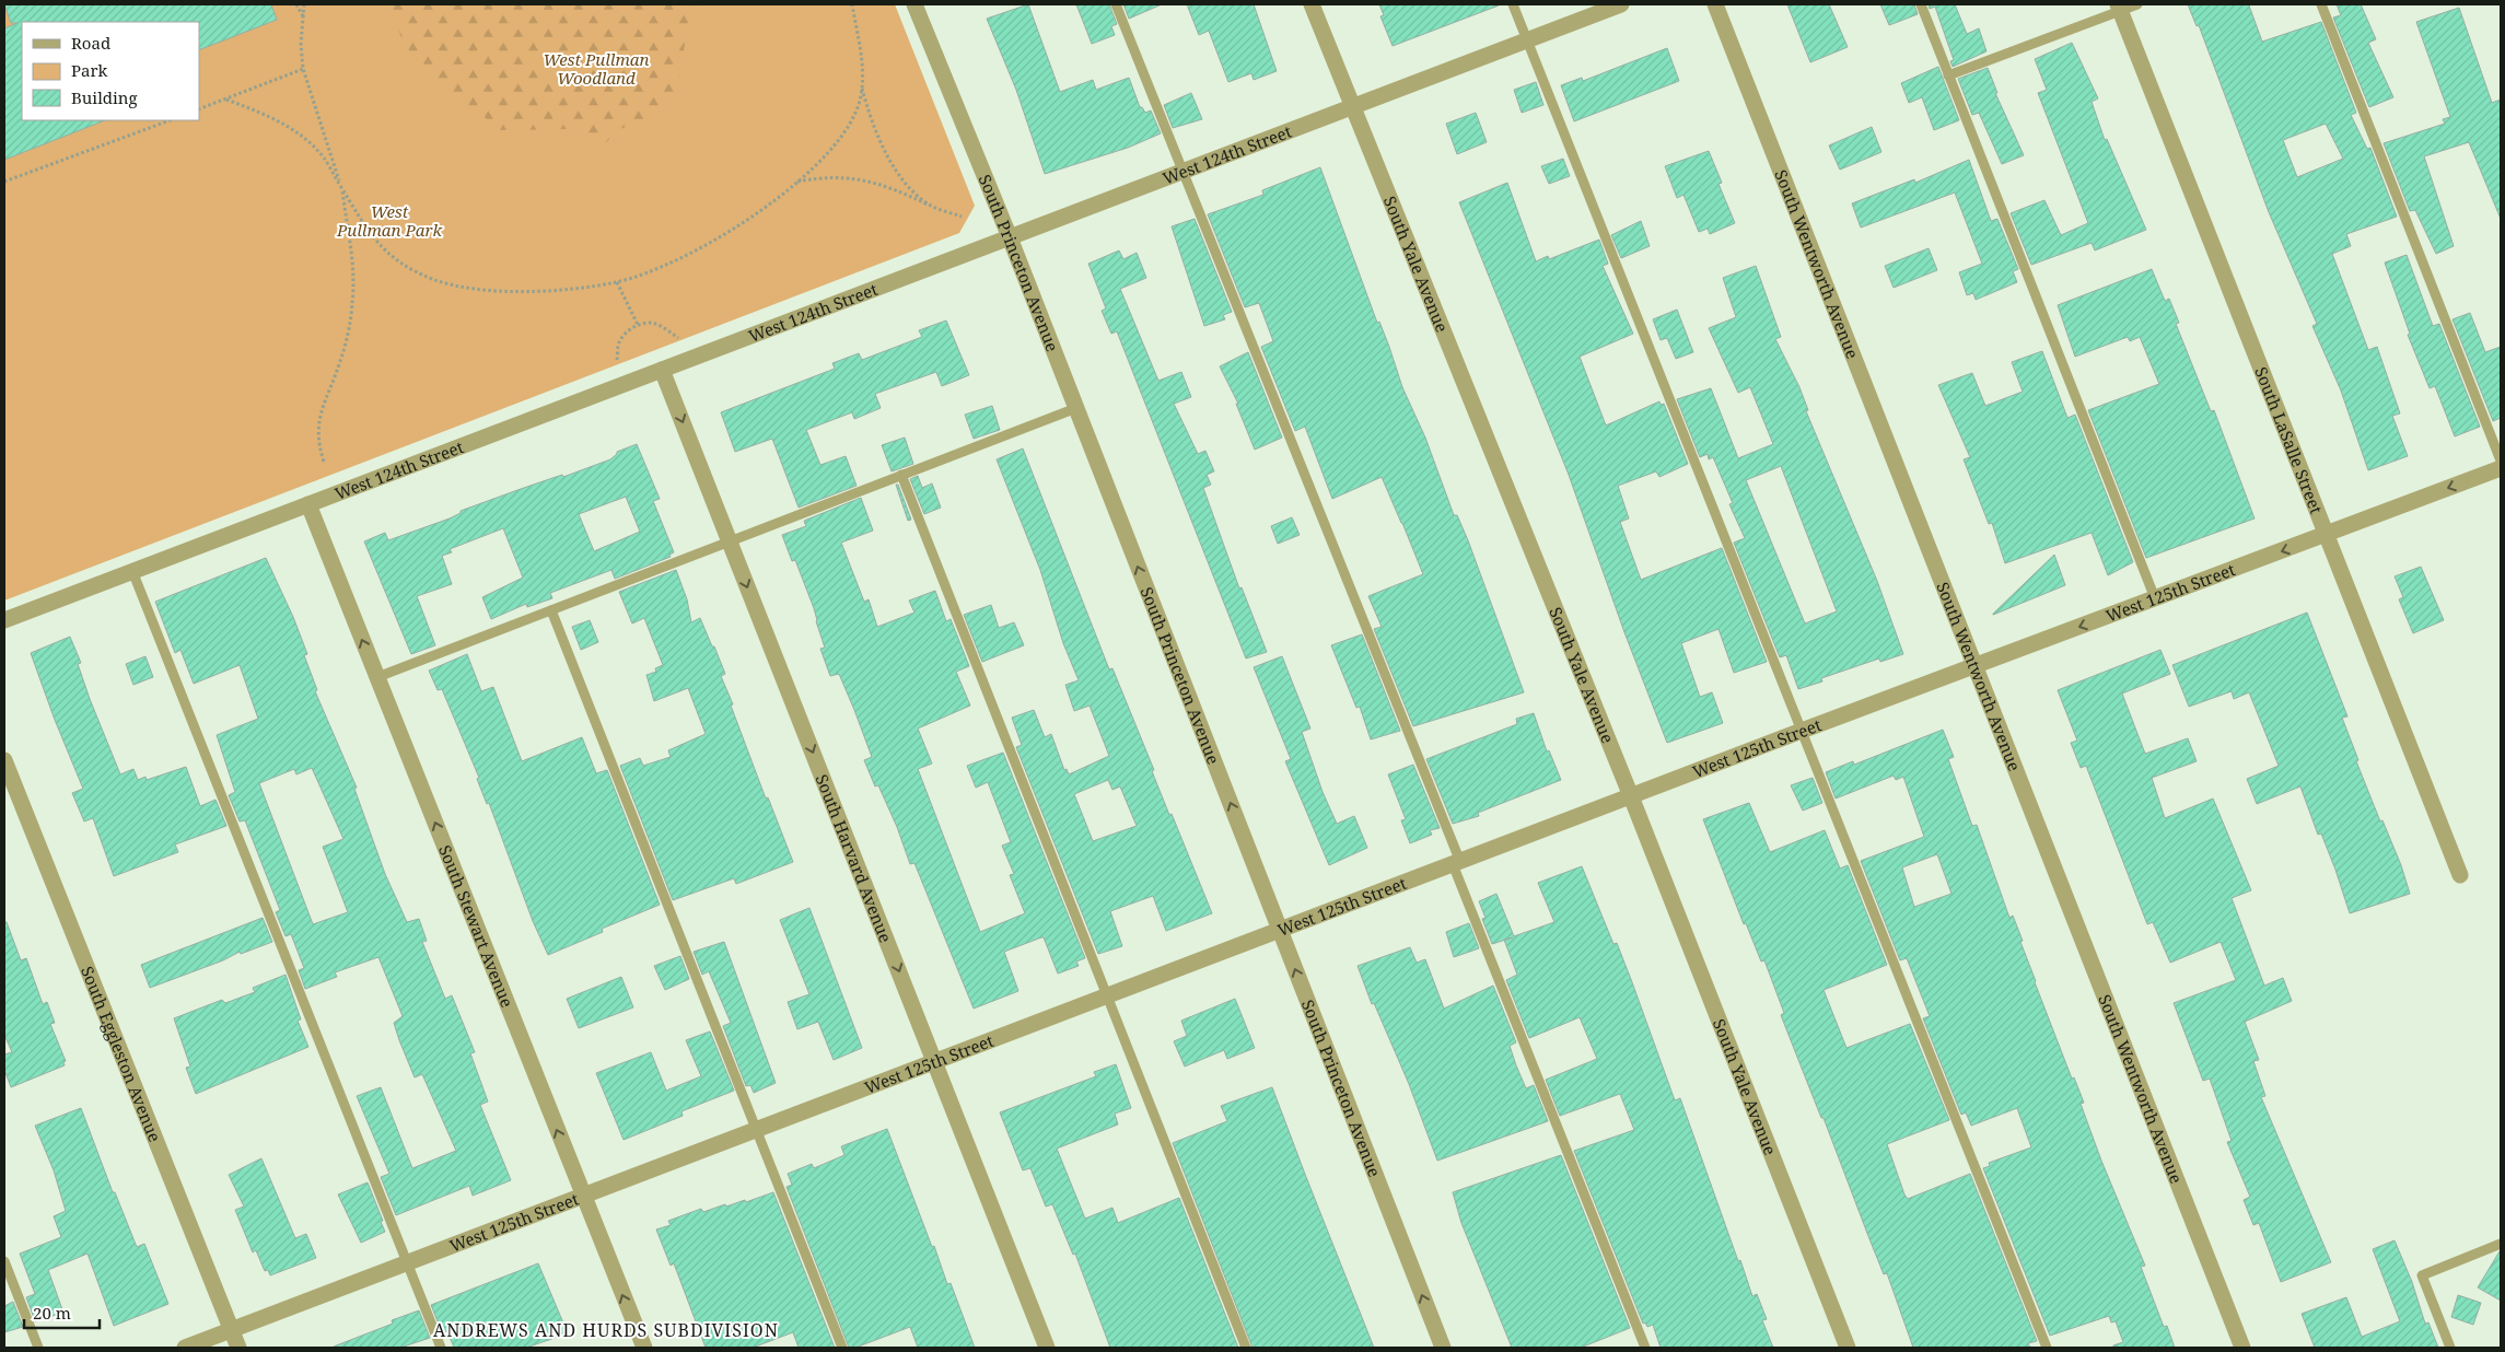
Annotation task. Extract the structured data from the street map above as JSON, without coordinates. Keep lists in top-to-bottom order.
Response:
{
  "streets": {
    "street": [
      "West 124th Street",
      "South Princeton Avenue",
      "South Wentworth Avenue",
      "South Yale Avenue",
      "South LaSalle Street",
      "West 125th Street",
      "South Harvard Avenue",
      "South Stewart Avenue",
      "South Eggleston Avenue"
    ]
  },
  "crossings": [
    ["West 124th Street", "South Princeton Avenue"],
    ["West 124th Street", "South Yale Avenue"],
    ["West 124th Street", "South Harvard Avenue"],
    ["West 124th Street", "South Stewart Avenue"],
    ["South Princeton Avenue", "West 125th Street"],
    ["South Wentworth Avenue", "West 125th Street"],
    ["South Yale Avenue", "West 125th Street"],
    ["South LaSalle Street", "West 125th Street"],
    ["West 125th Street", "South Harvard Avenue"],
    ["West 125th Street", "South Stewart Avenue"],
    ["West 125th Street", "South Eggleston Avenue"]
  ],
  "one_way": ["South Princeton Avenue", "South Harvard Avenue", "South Stewart Avenue"],
  "districts": ["ANDREWS AND HURDS SUBDIVISION"],
  "parks": ["West Pullman Woodland", "West Pullman Park"],
  "legend": ["Road", "Park", "Building"],
  "scale_bar": "20 m"
}
